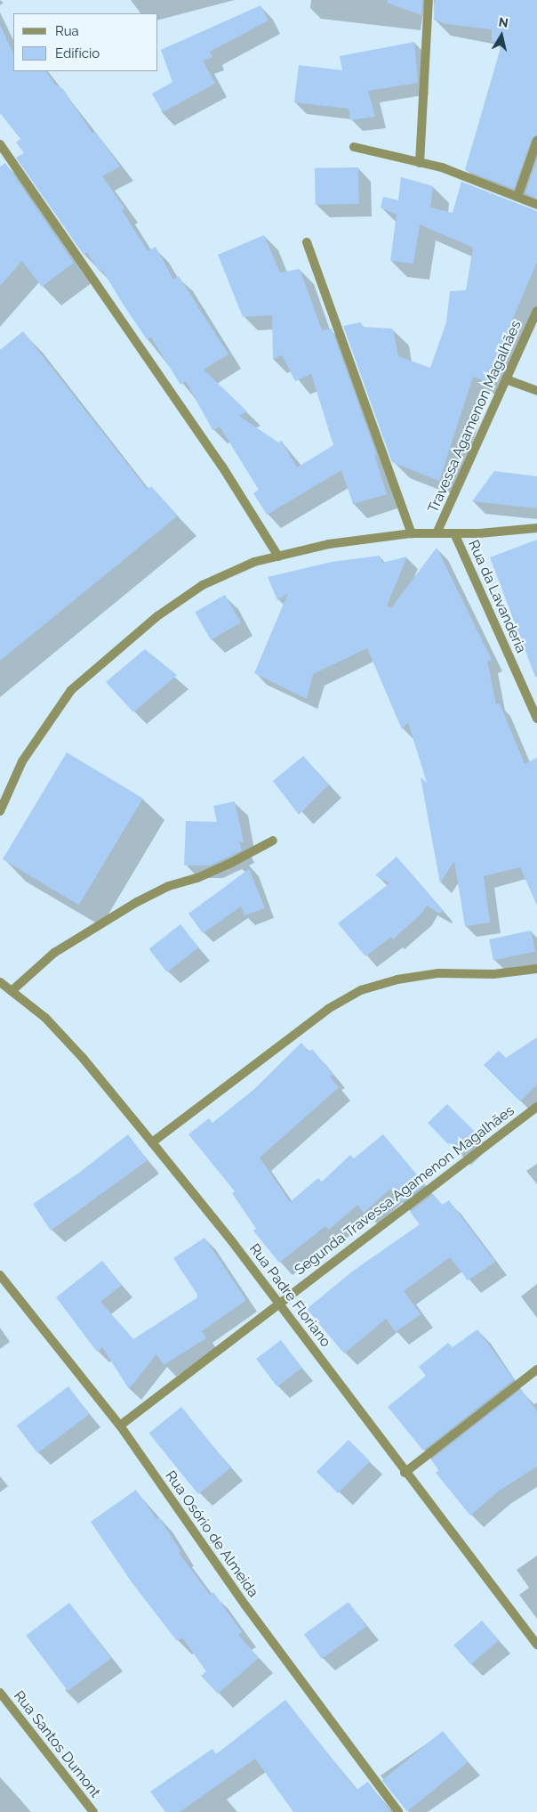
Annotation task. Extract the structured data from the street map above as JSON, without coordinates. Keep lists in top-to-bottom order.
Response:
{
  "streets": {
    "street": [
      "Travessa Agamenon Magalhães",
      "Rua da Lavanderia",
      "Segunda Travessa Agamenon Magalhães",
      "Rua Padre Floriano",
      "Rua Osório de Almeida",
      "Rua Santos Dumont"
    ]
  },
  "crossings": [
    ["Segunda Travessa Agamenon Magalhães", "Rua Padre Floriano"],
    ["Segunda Travessa Agamenon Magalhães", "Rua Osório de Almeida"]
  ],
  "legend": ["Rua", "Edifício"],
  "north": "top"
}
